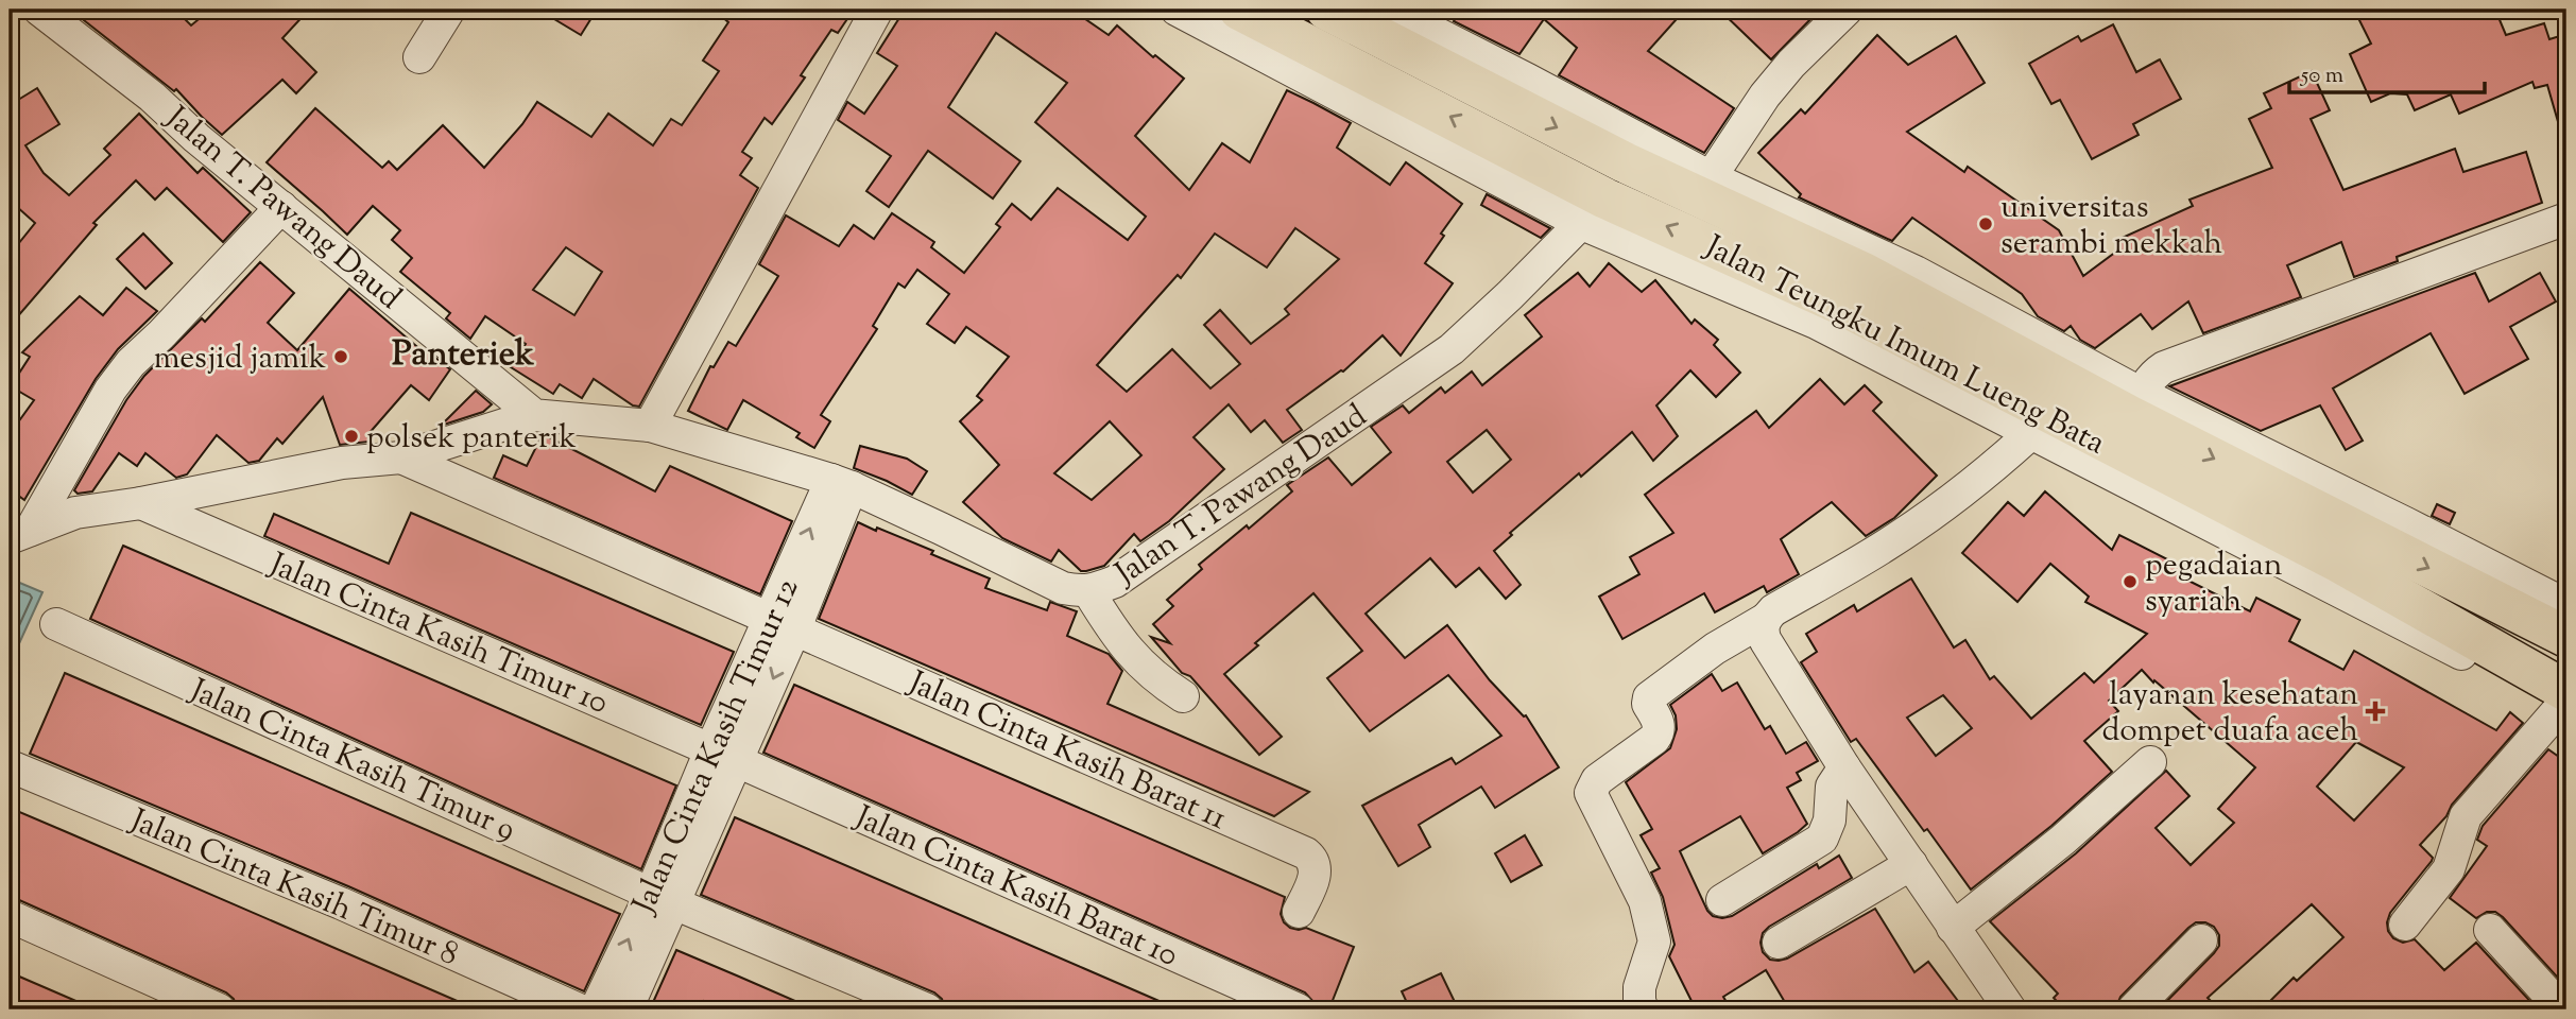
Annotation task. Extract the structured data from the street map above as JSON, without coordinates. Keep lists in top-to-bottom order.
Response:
{
  "streets": {
    "highway": ["Jalan Teungku Imum Lueng Bata"],
    "street": [
      "Jalan T. Pawang Daud",
      "Jalan Cinta Kasih Timur 10",
      "Jalan Cinta Kasih Timur 12",
      "Jalan Cinta Kasih Barat 11",
      "Jalan Cinta Kasih Timur 9",
      "Jalan Cinta Kasih Barat 10",
      "Jalan Cinta Kasih Timur 8"
    ]
  },
  "crossings": [
    ["Jalan T. Pawang Daud", "Jalan Teungku Imum Lueng Bata"],
    ["Jalan Cinta Kasih Timur 10", "Jalan Cinta Kasih Barat 10"],
    ["Jalan Cinta Kasih Timur 12", "Jalan Cinta Kasih Timur 9"]
  ],
  "districts": ["Panteriek"],
  "places": {
    "other": [
      "universitas serambi mekkah",
      "mesjid jamik",
      "polsek panterik",
      "pegadaian syariah"
    ],
    "health": ["layanan kesehatan dompet duafa aceh"]
  },
  "scale_bar": "50 m"
}
